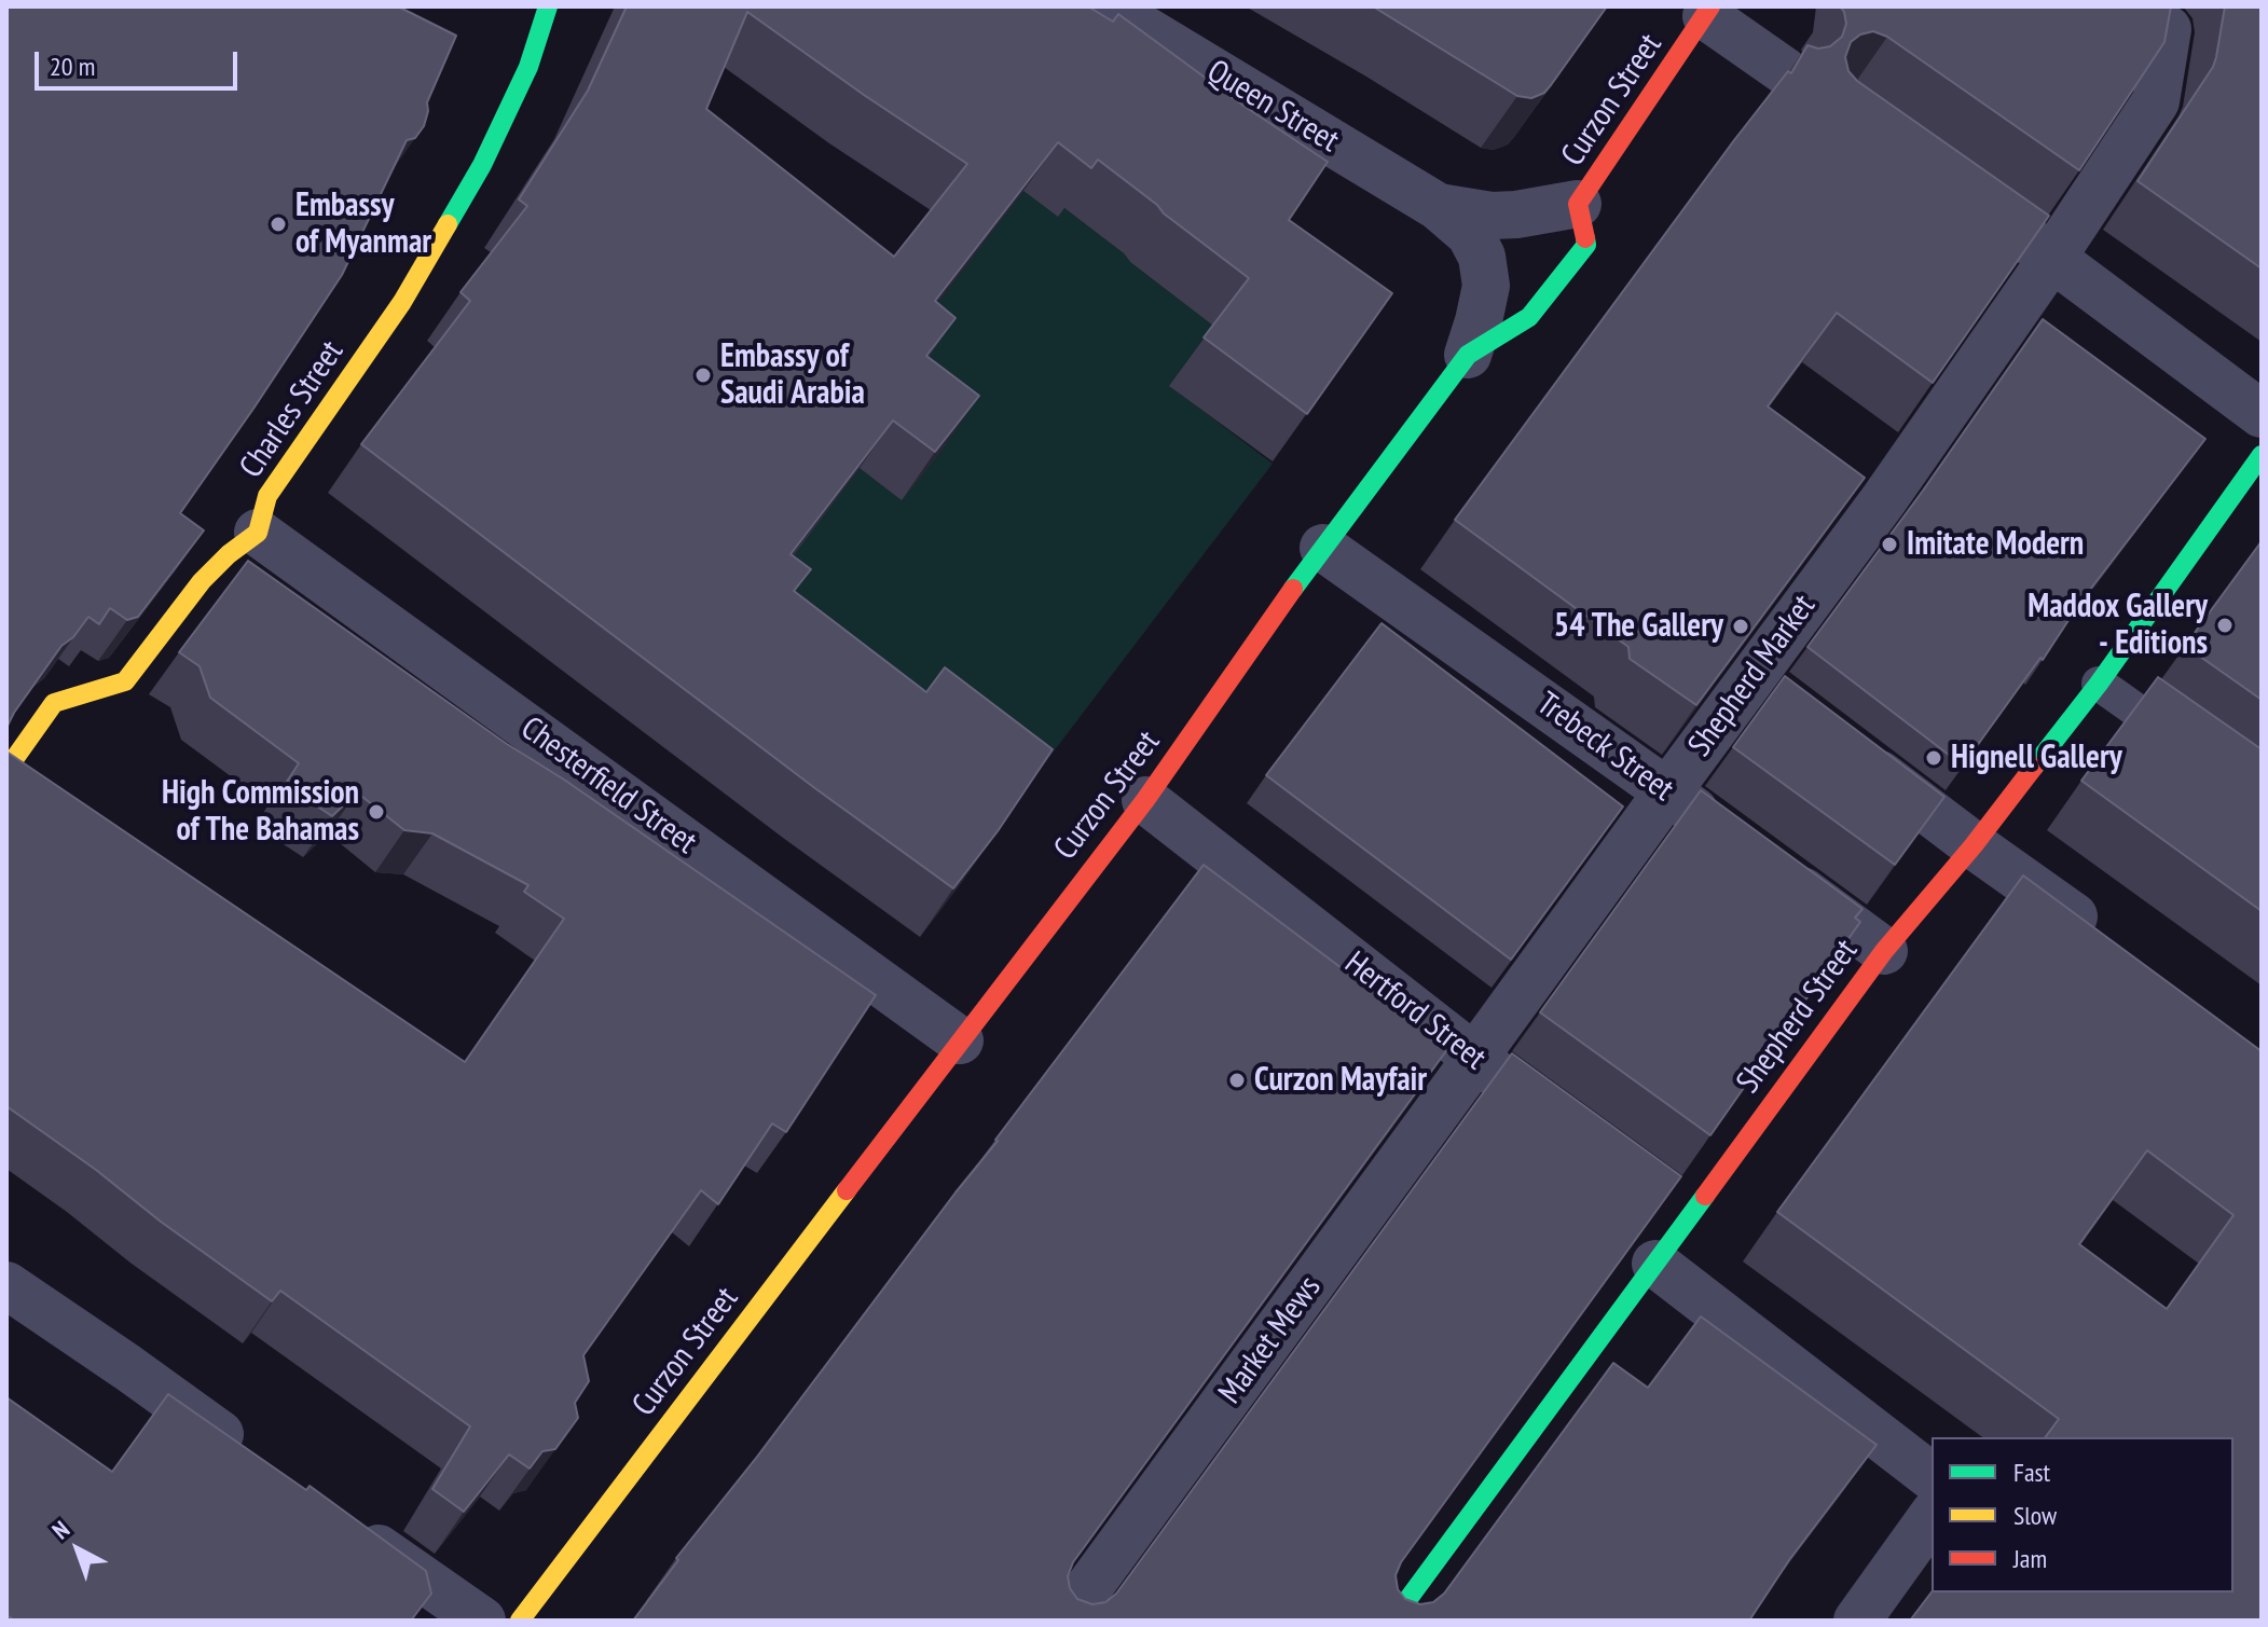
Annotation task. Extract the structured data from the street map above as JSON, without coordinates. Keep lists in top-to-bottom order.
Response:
{
  "streets": {
    "street": [
      "Curzon Street",
      "Queen Street",
      "Charles Street",
      "Shepherd Market",
      "Trebeck Street",
      "Chesterfield Street",
      "Hertford Street",
      "Shepherd Street",
      "Market Mews"
    ]
  },
  "crossings": [
    ["Curzon Street", "Queen Street"],
    ["Curzon Street", "Trebeck Street"],
    ["Curzon Street", "Chesterfield Street"],
    ["Curzon Street", "Hertford Street"],
    ["Charles Street", "Chesterfield Street"],
    ["Shepherd Market", "Trebeck Street"],
    ["Shepherd Market", "Hertford Street"],
    ["Shepherd Market", "Market Mews"],
    ["Hertford Street", "Market Mews"]
  ],
  "places": [
    "Embassy of Myanmar",
    "Embassy of Saudi Arabia",
    "Imitate Modern",
    "Maddox Gallery - Editions",
    "54 The Gallery",
    "Hignell Gallery",
    "High Commission of The Bahamas",
    "Curzon Mayfair"
  ],
  "legend": ["Fast", "Slow", "Jam"],
  "scale_bar": "20 m",
  "north": "top left"
}
